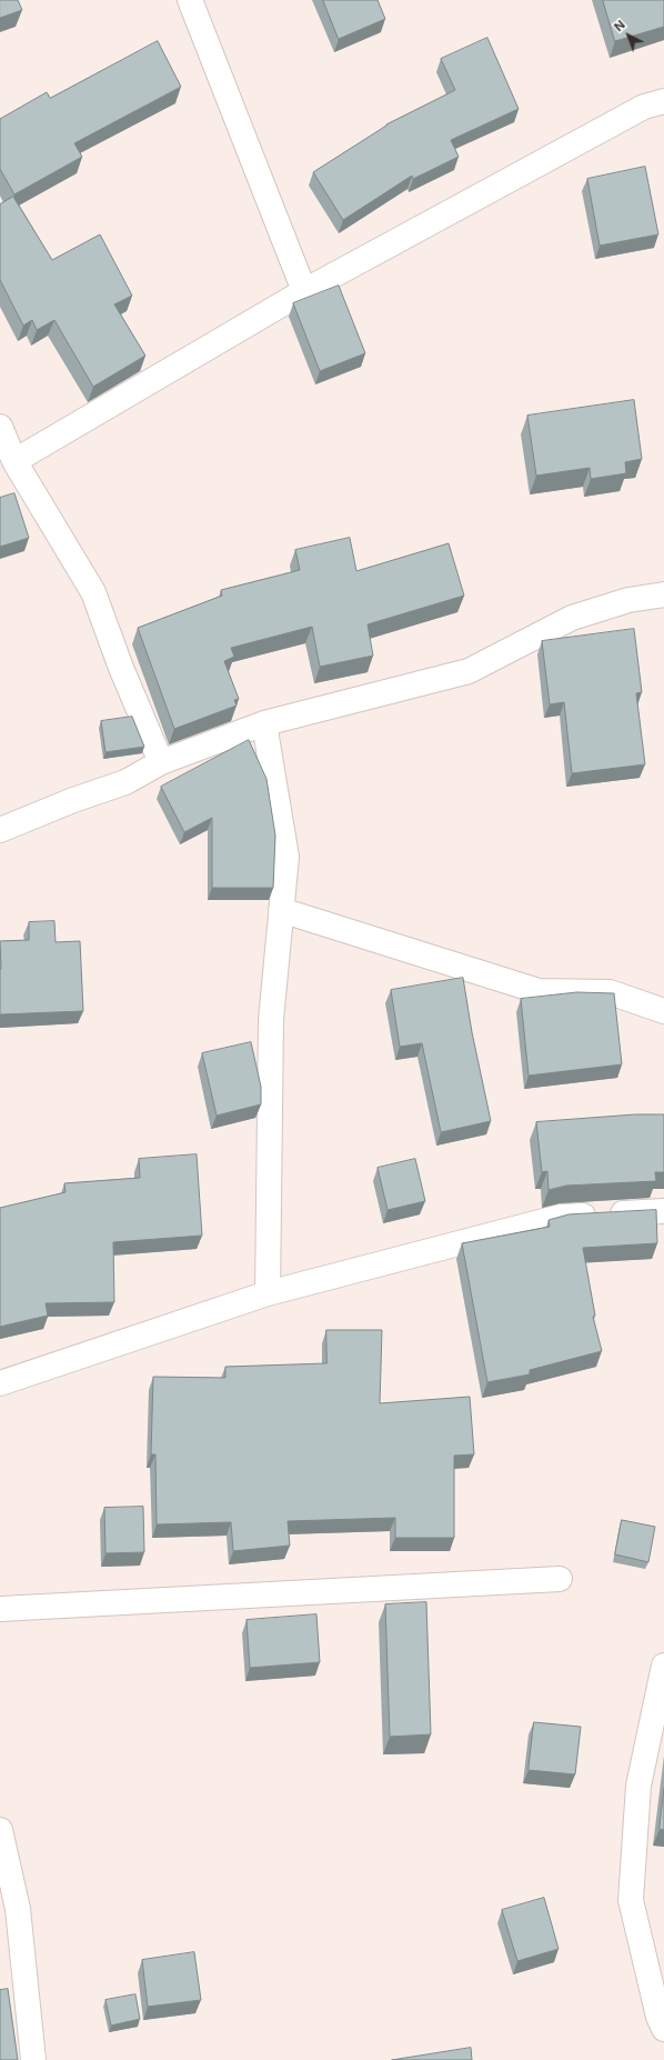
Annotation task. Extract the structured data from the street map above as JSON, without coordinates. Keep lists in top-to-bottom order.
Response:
{
  "north": "top left"
}
